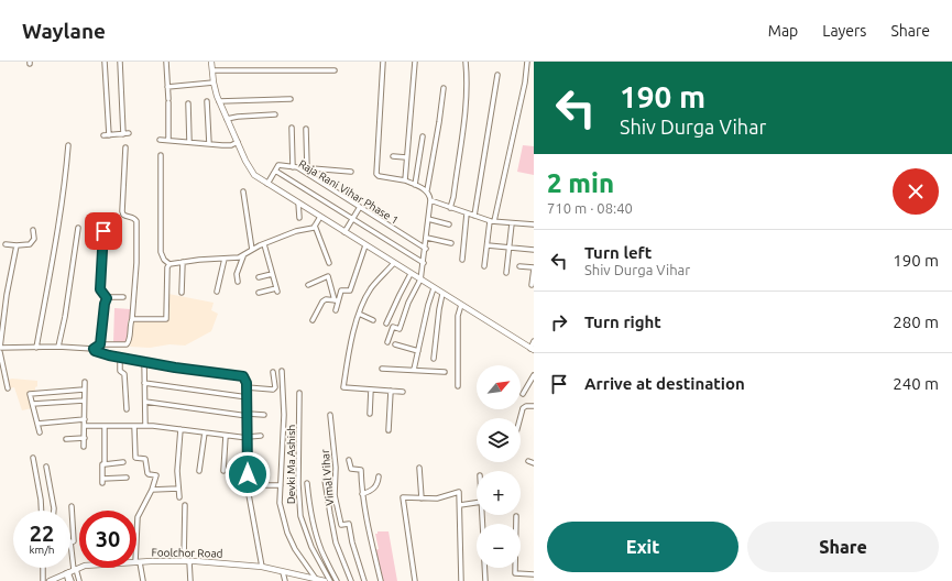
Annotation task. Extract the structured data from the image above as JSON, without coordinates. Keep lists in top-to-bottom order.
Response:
{
  "streets": {
    "street": [
      "Raja Rani Vihar Phase 1",
      "Devki Ma Ashish",
      "Vimal Vihar",
      "Foolchor Road"
    ]
  },
  "north": "top right",
  "page": {
    "header": "Waylane",
    "nav": ["Map", "Layers", "Share"],
    "turn": ["190 m", "Shiv Durga Vihar"],
    "heading": ["2 min", "710 m · 08:40"],
    "list": [
      {
        "name": "Turn left",
        "note": "Shiv Durga Vihar",
        "value": "190 m"
      },
      {
        "name": "Turn right",
        "value": "280 m"
      },
      {
        "name": "Arrive at destination",
        "value": "240 m"
      }
    ],
    "map_buttons": ["+", "−"],
    "speed": "22 km/h",
    "limit": "30",
    "buttons": ["Exit", "Share"]
  }
}
